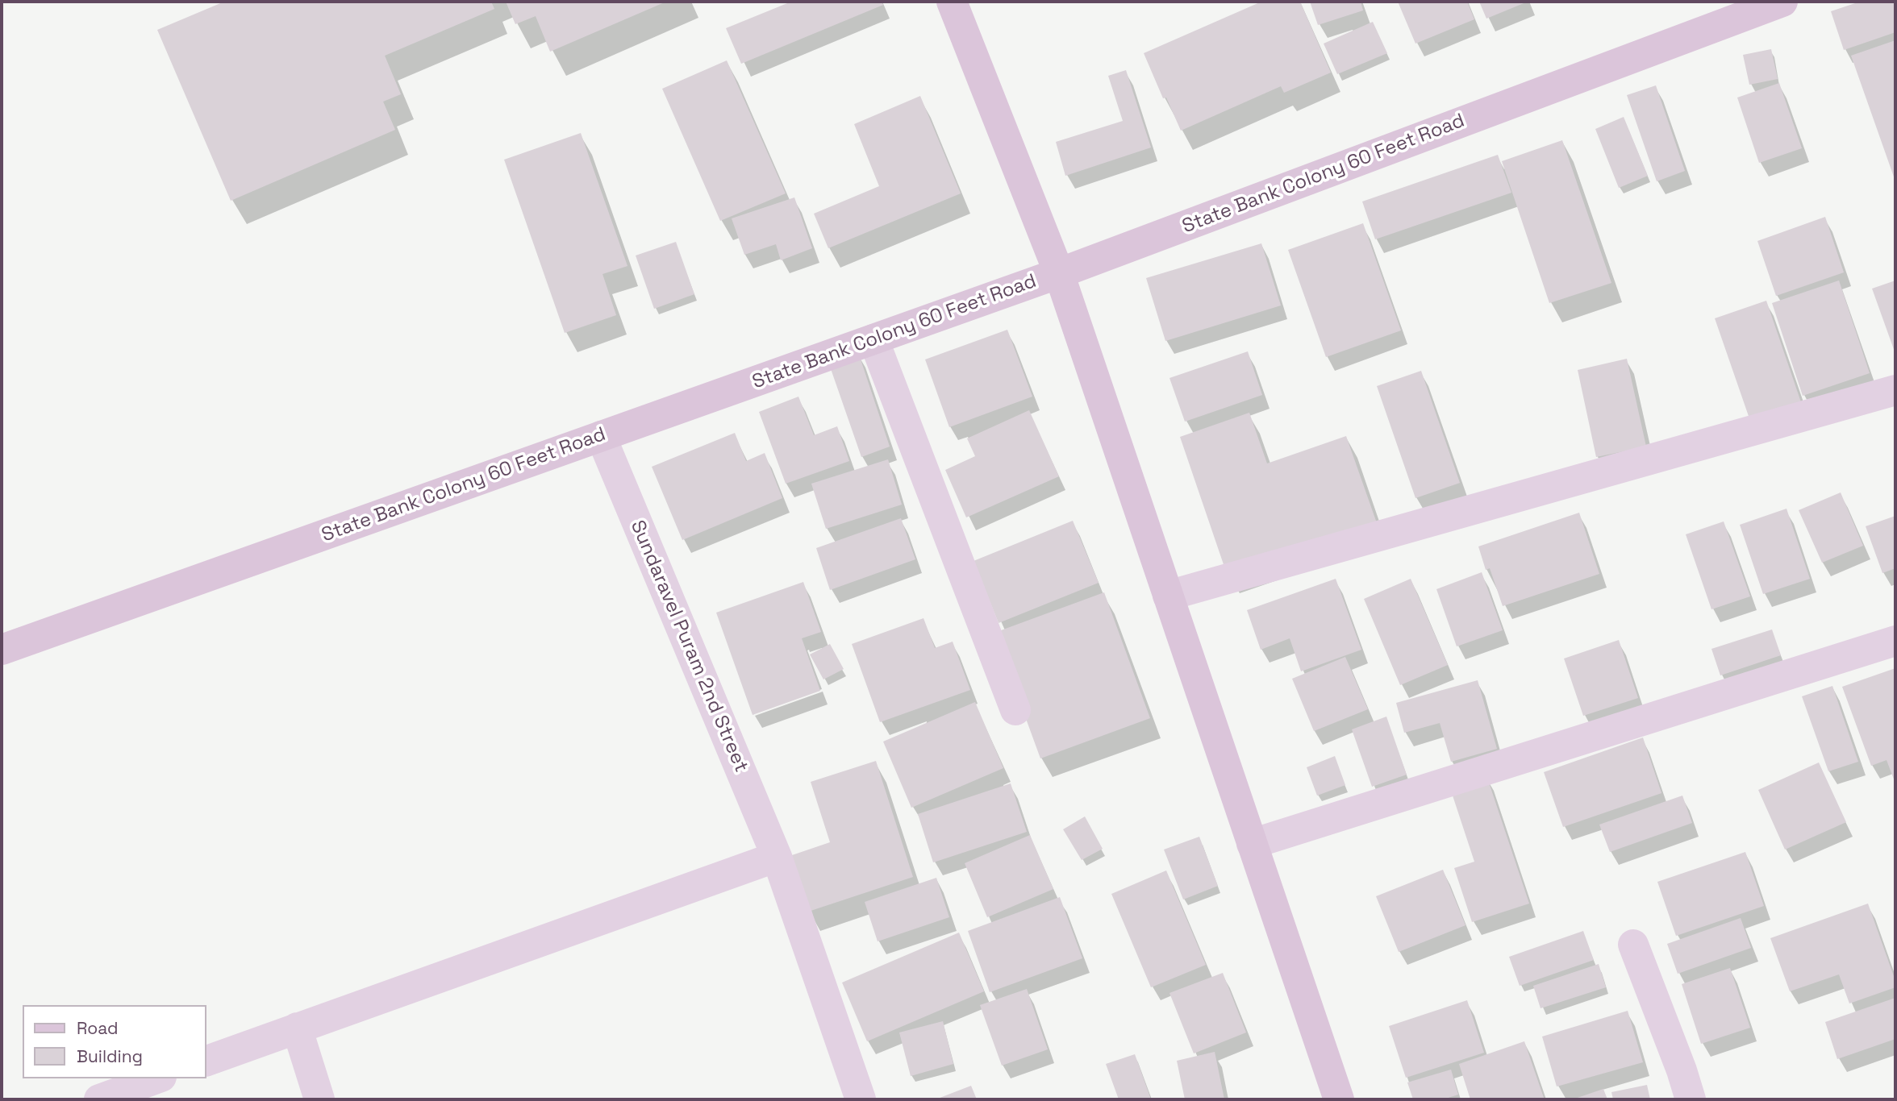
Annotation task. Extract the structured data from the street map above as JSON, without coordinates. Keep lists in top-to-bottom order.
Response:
{
  "streets": {
    "street": ["State Bank Colony 60 Feet Road", "Sundaravel Puram 2nd Street"]
  },
  "crossings": [
    ["State Bank Colony 60 Feet Road", "Sundaravel Puram 2nd Street"]
  ],
  "legend": ["Road", "Building"]
}
